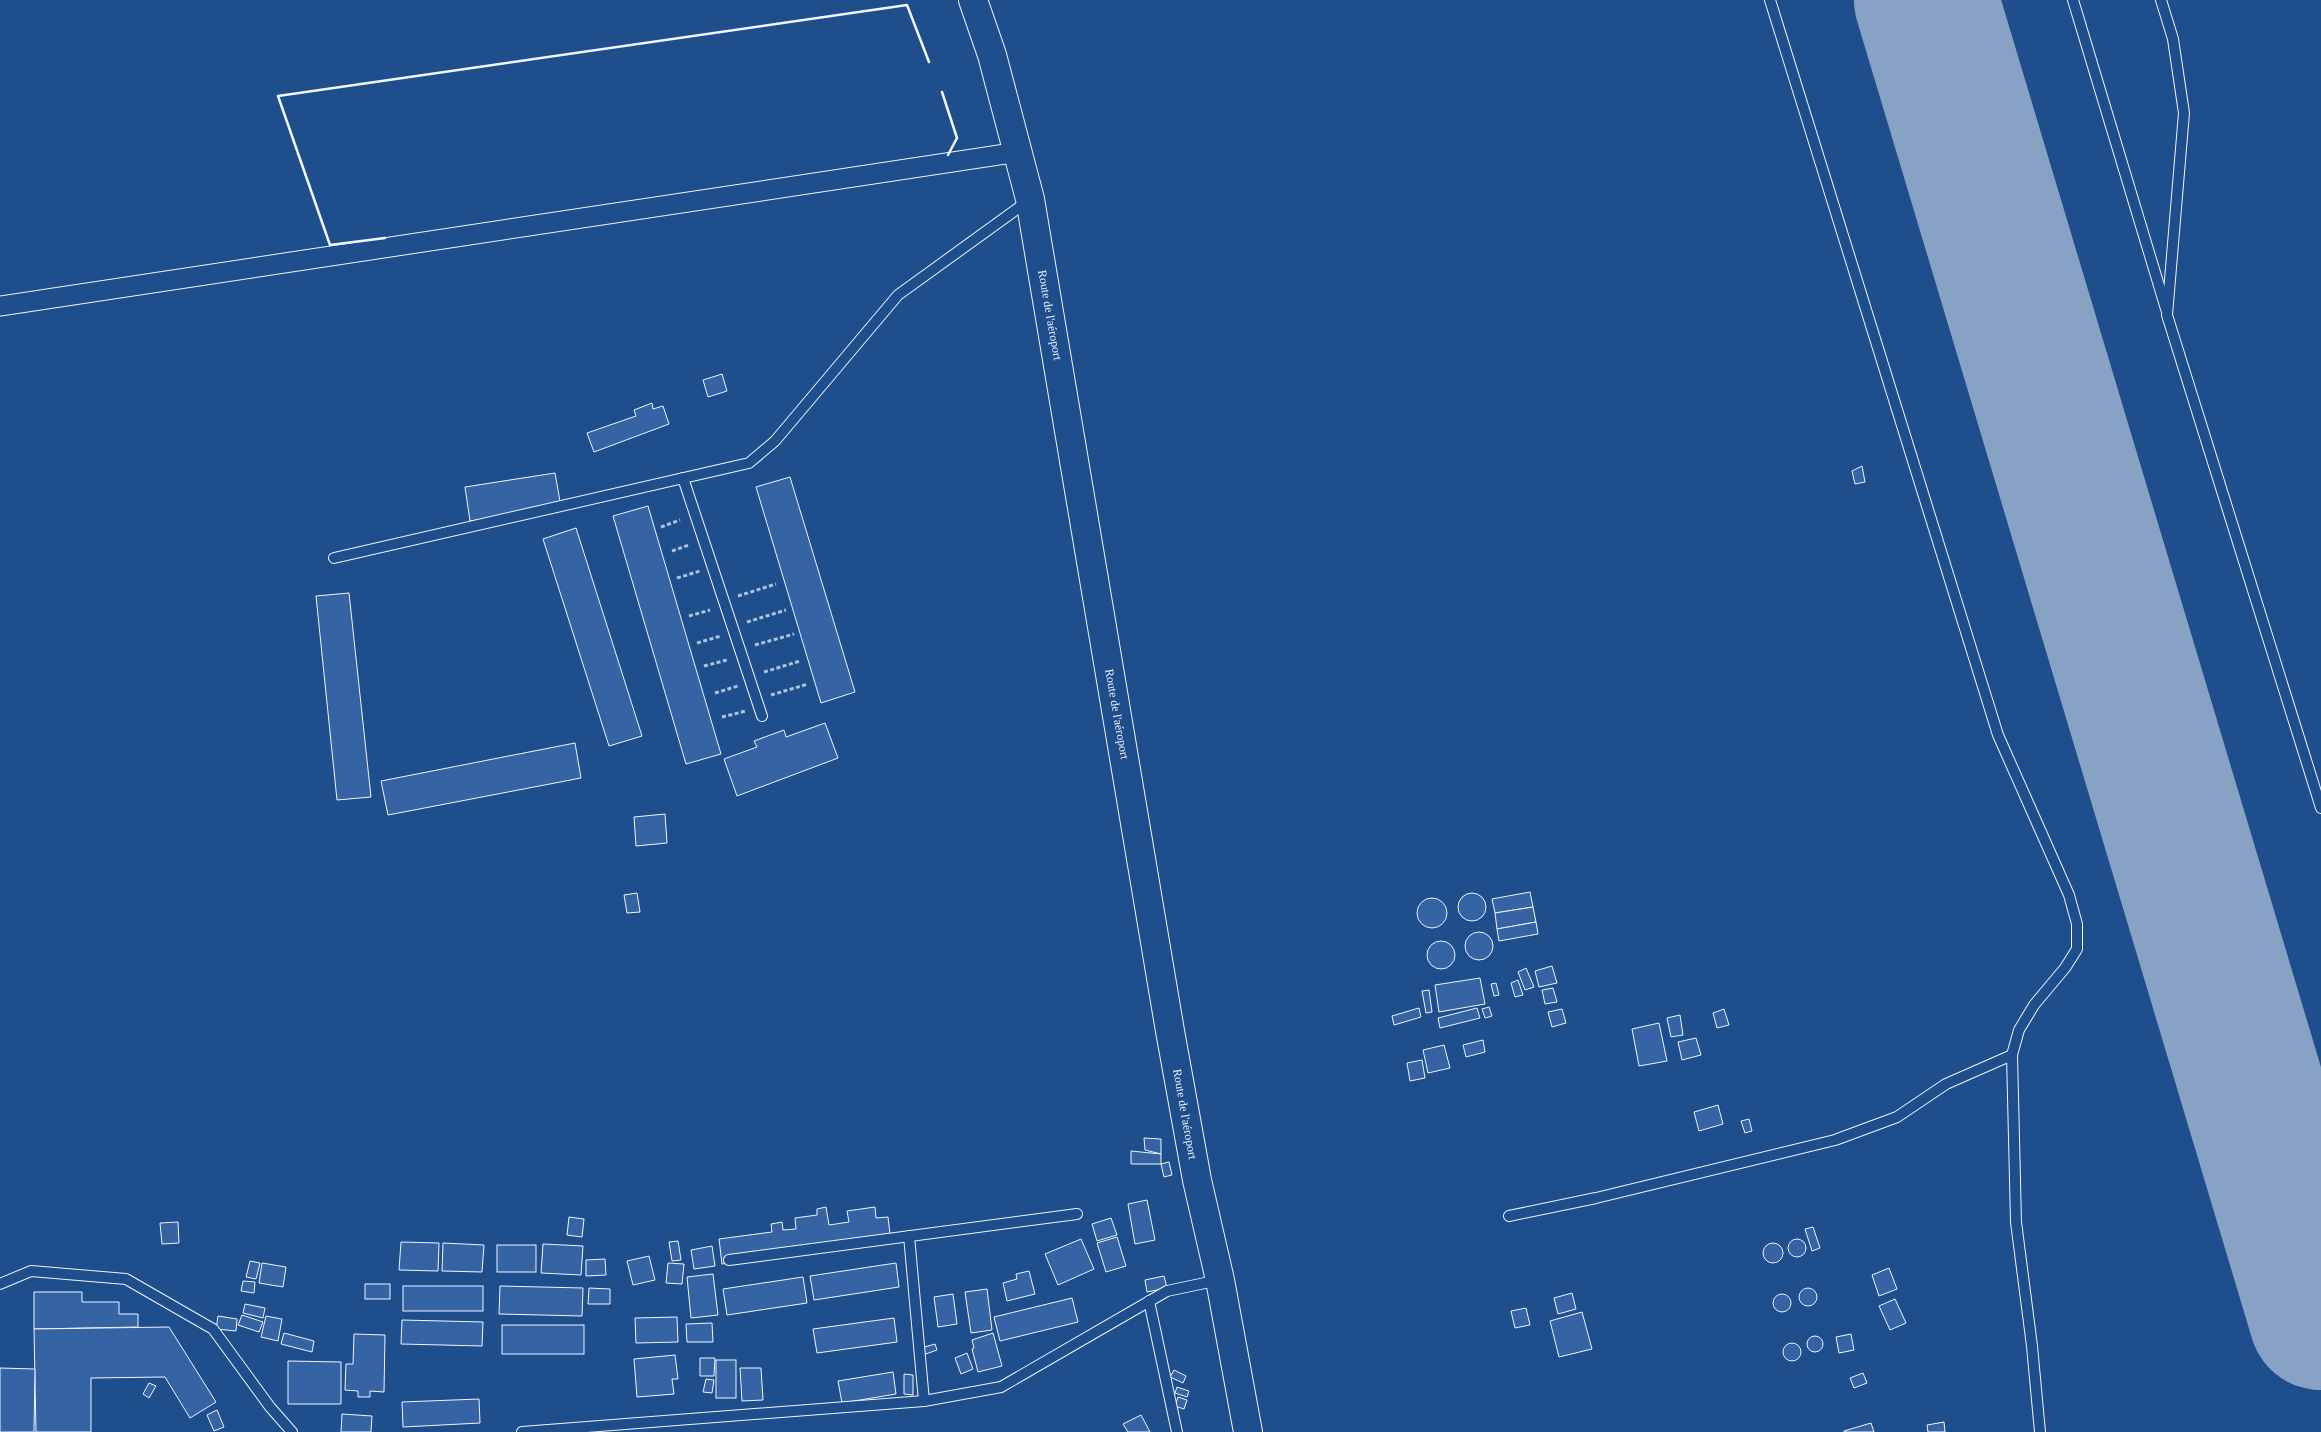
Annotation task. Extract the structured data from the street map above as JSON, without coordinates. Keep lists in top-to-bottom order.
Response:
{
  "streets": {
    "street": ["Route de l'aéroport"]
  }
}
